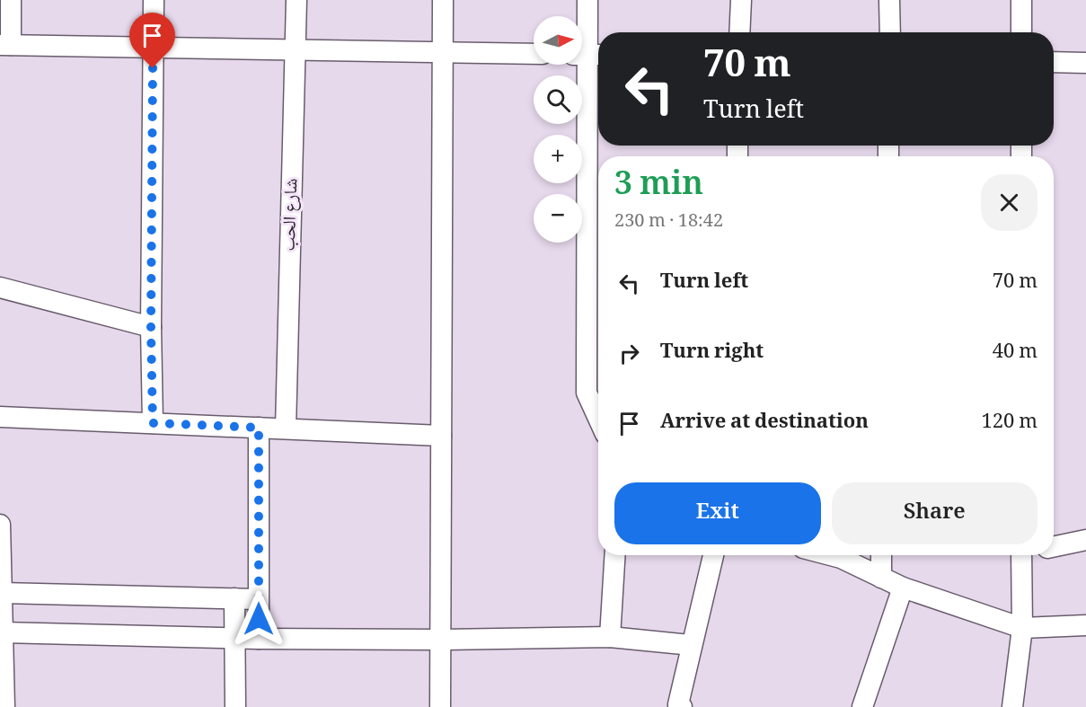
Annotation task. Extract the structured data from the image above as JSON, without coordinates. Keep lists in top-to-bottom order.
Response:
{
  "streets": {
    "street": ["شارع الحب"]
  },
  "north": "right",
  "page": {
    "map_buttons": ["+", "−"],
    "turn": ["70 m", "Turn left"],
    "heading": ["3 min", "230 m · 18:42"],
    "list": [
      {
        "name": "Turn left",
        "value": "70 m"
      },
      {
        "name": "Turn right",
        "value": "40 m"
      },
      {
        "name": "Arrive at destination",
        "value": "120 m"
      }
    ],
    "buttons": ["Exit", "Share"]
  }
}
